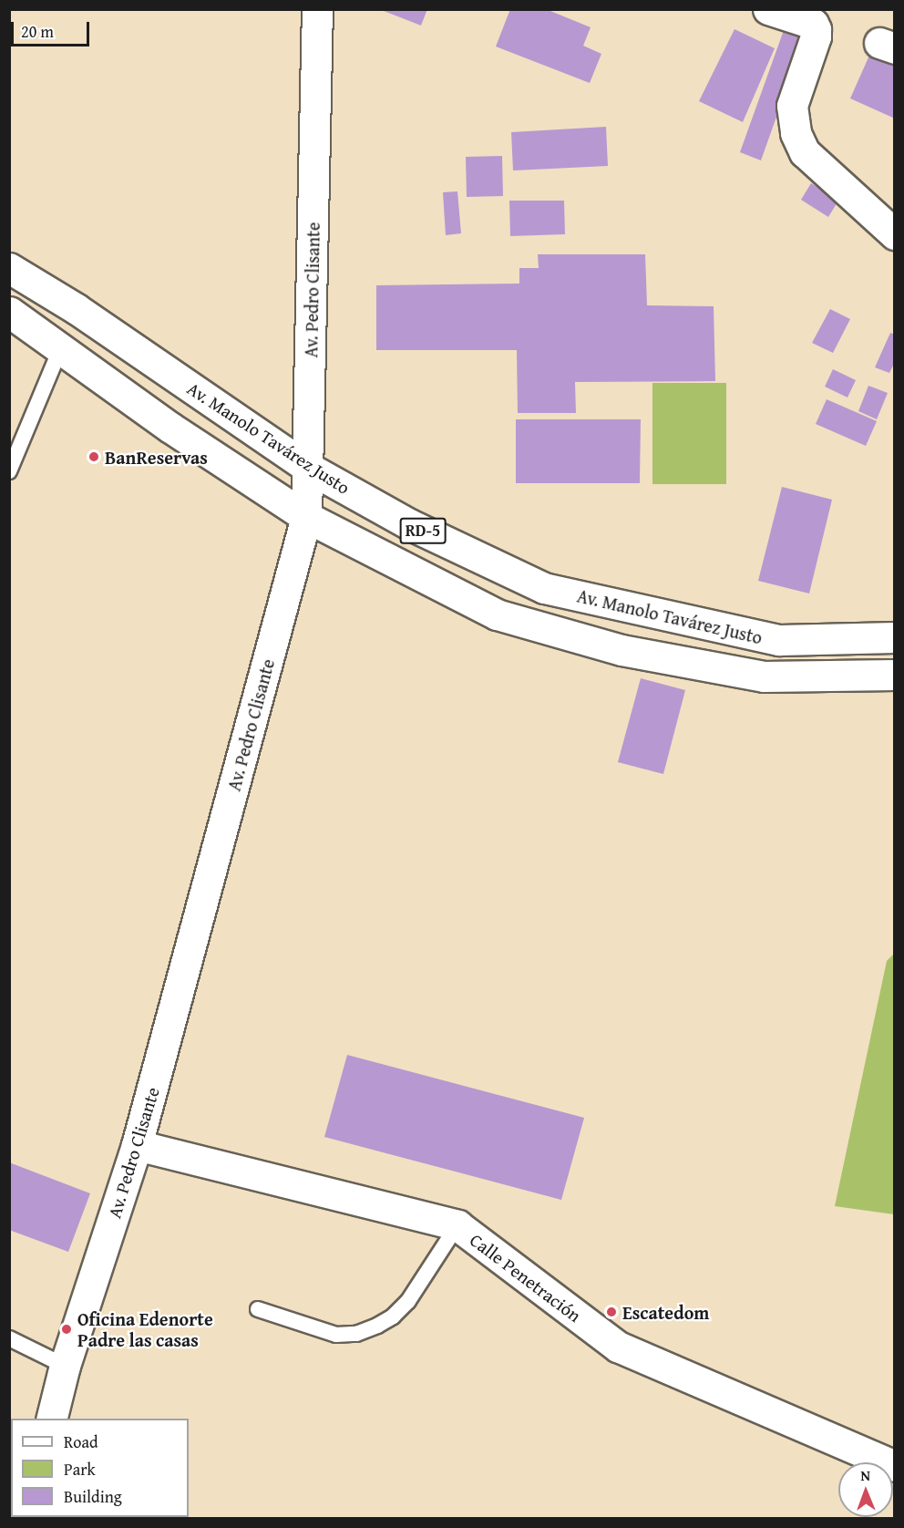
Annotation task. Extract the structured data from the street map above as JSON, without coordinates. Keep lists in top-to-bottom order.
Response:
{
  "streets": {
    "street": [
      "Av. Pedro Clisante",
      "Av. Manolo Tavárez Justo",
      "RD-5",
      "Calle Penetración"
    ]
  },
  "crossings": [
    ["Av. Pedro Clisante", "Av. Manolo Tavárez Justo"],
    ["Av. Pedro Clisante", "RD-5"],
    ["Av. Pedro Clisante", "Calle Penetración"]
  ],
  "places": ["BanReservas", "Escatedom", "Oficina Edenorte Padre las casas"],
  "legend": ["Road", "Park", "Building"],
  "scale_bar": "20 m",
  "north": "top"
}
